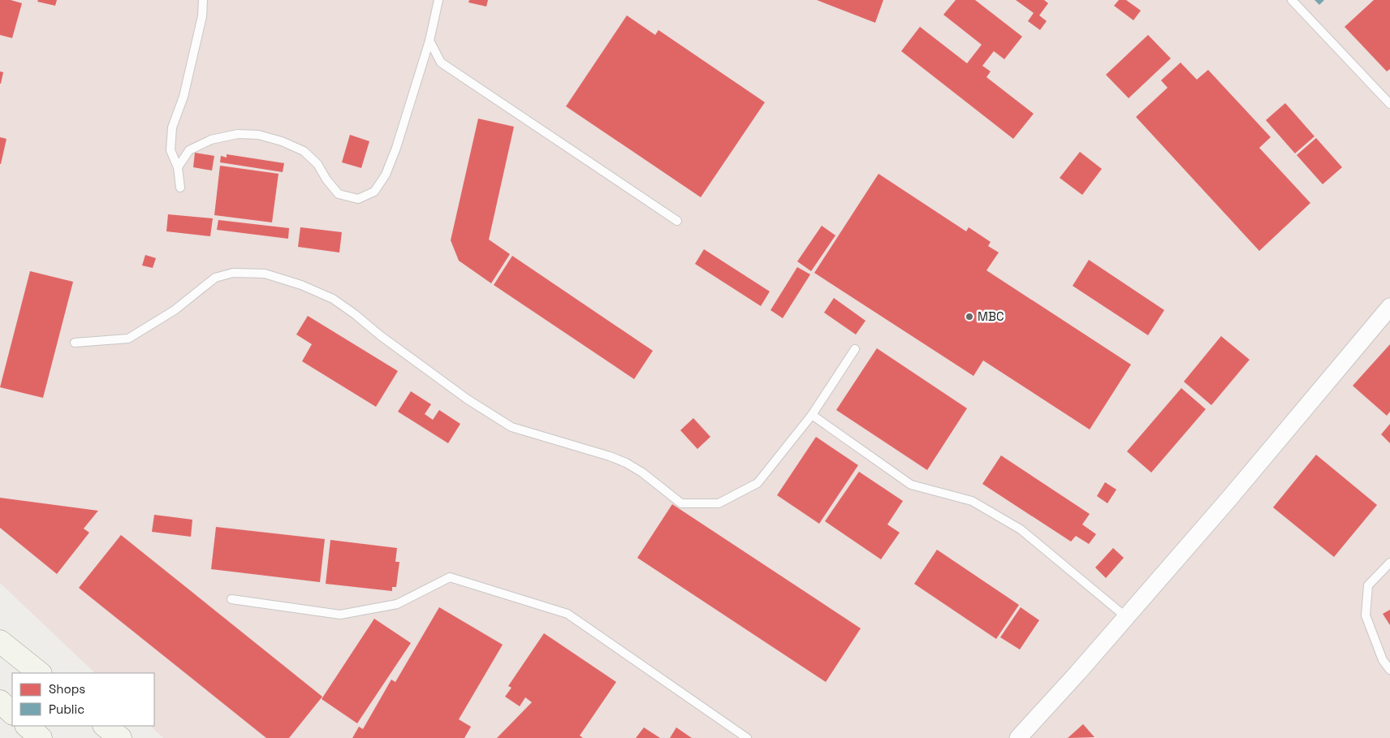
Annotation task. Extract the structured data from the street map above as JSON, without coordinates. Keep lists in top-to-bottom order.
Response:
{
  "places": ["MBC"],
  "legend": ["Shops", "Public"]
}
